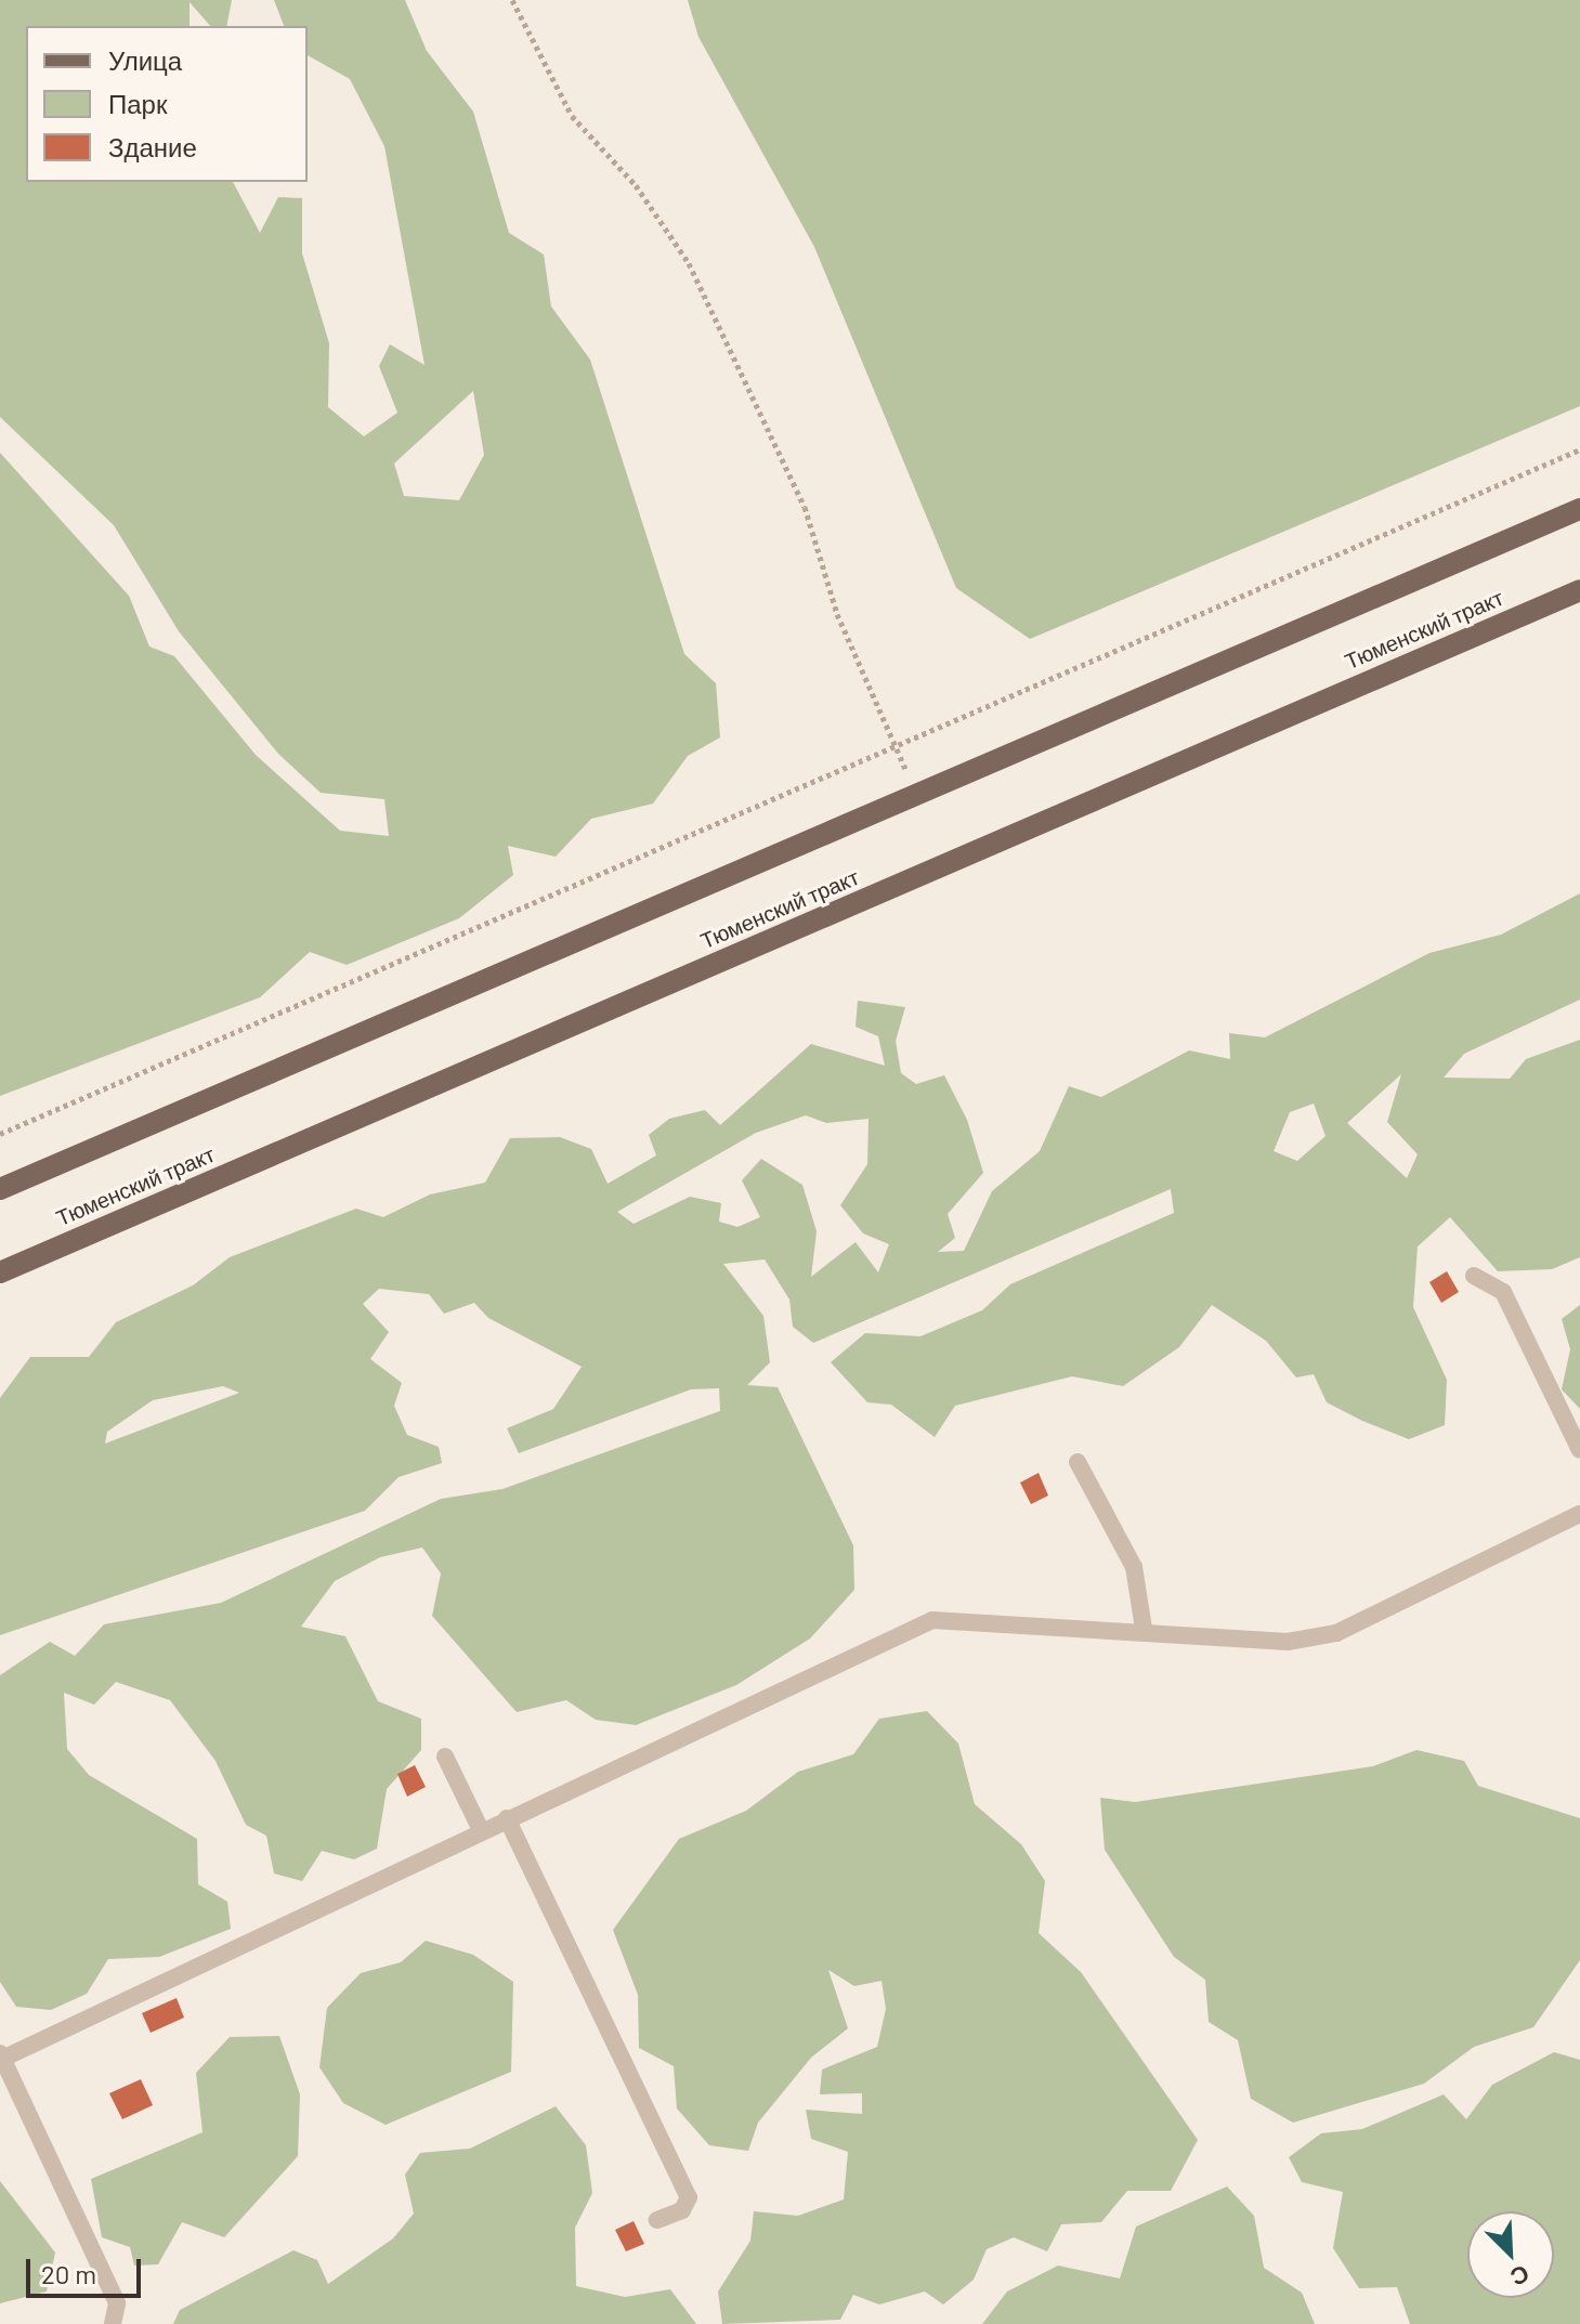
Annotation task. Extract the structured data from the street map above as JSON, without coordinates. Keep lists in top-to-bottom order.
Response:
{
  "streets": {
    "main road": ["Тюменский тракт"]
  },
  "legend": ["Улица", "Парк", "Здание"],
  "scale_bar": "20 m",
  "north": "bottom right"
}
